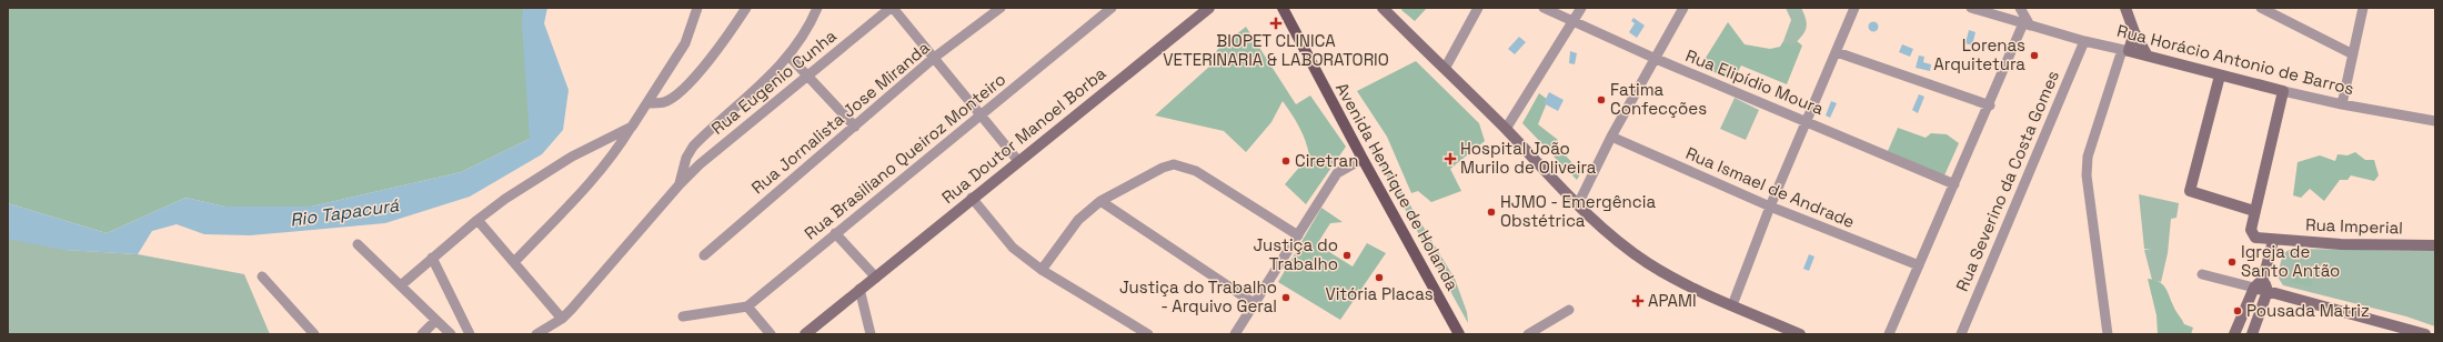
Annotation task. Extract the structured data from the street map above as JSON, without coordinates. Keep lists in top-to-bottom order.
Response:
{
  "streets": {
    "main road": ["Avenida Henrique de Holanda"],
    "street": [
      "Rua Horácio Antonio de Barros",
      "Rua Eugenio Cunha",
      "Rua Elipídio Moura",
      "Rua Jornalista Jose Miranda",
      "Rua Doutor Manoel Borba",
      "Rua Brasiliano Queiroz Monteiro",
      "Rua Severino da Costa Gomes",
      "Rua Ismael de Andrade",
      "Rua Imperial"
    ]
  },
  "crossings": [
    ["Rua Horácio Antonio de Barros", "Rua Severino da Costa Gomes"]
  ],
  "water": ["Rio Tapacurá"],
  "places": {
    "health": ["BIOPET CLINICA VETERINARIA & LABORATORIO", "Hospital João Murilo de Oliveira", "APAMI"],
    "other": [
      "Lorenas Arquitetura",
      "Fatima Confecções",
      "Ciretran",
      "HJMO - Emergência Obstétrica",
      "Justiça do Trabalho",
      "Igreja de Santo Antão",
      "Vitória Placas",
      "Justiça do Trabalho - Arquivo Geral",
      "Pousada Matriz"
    ]
  }
}
